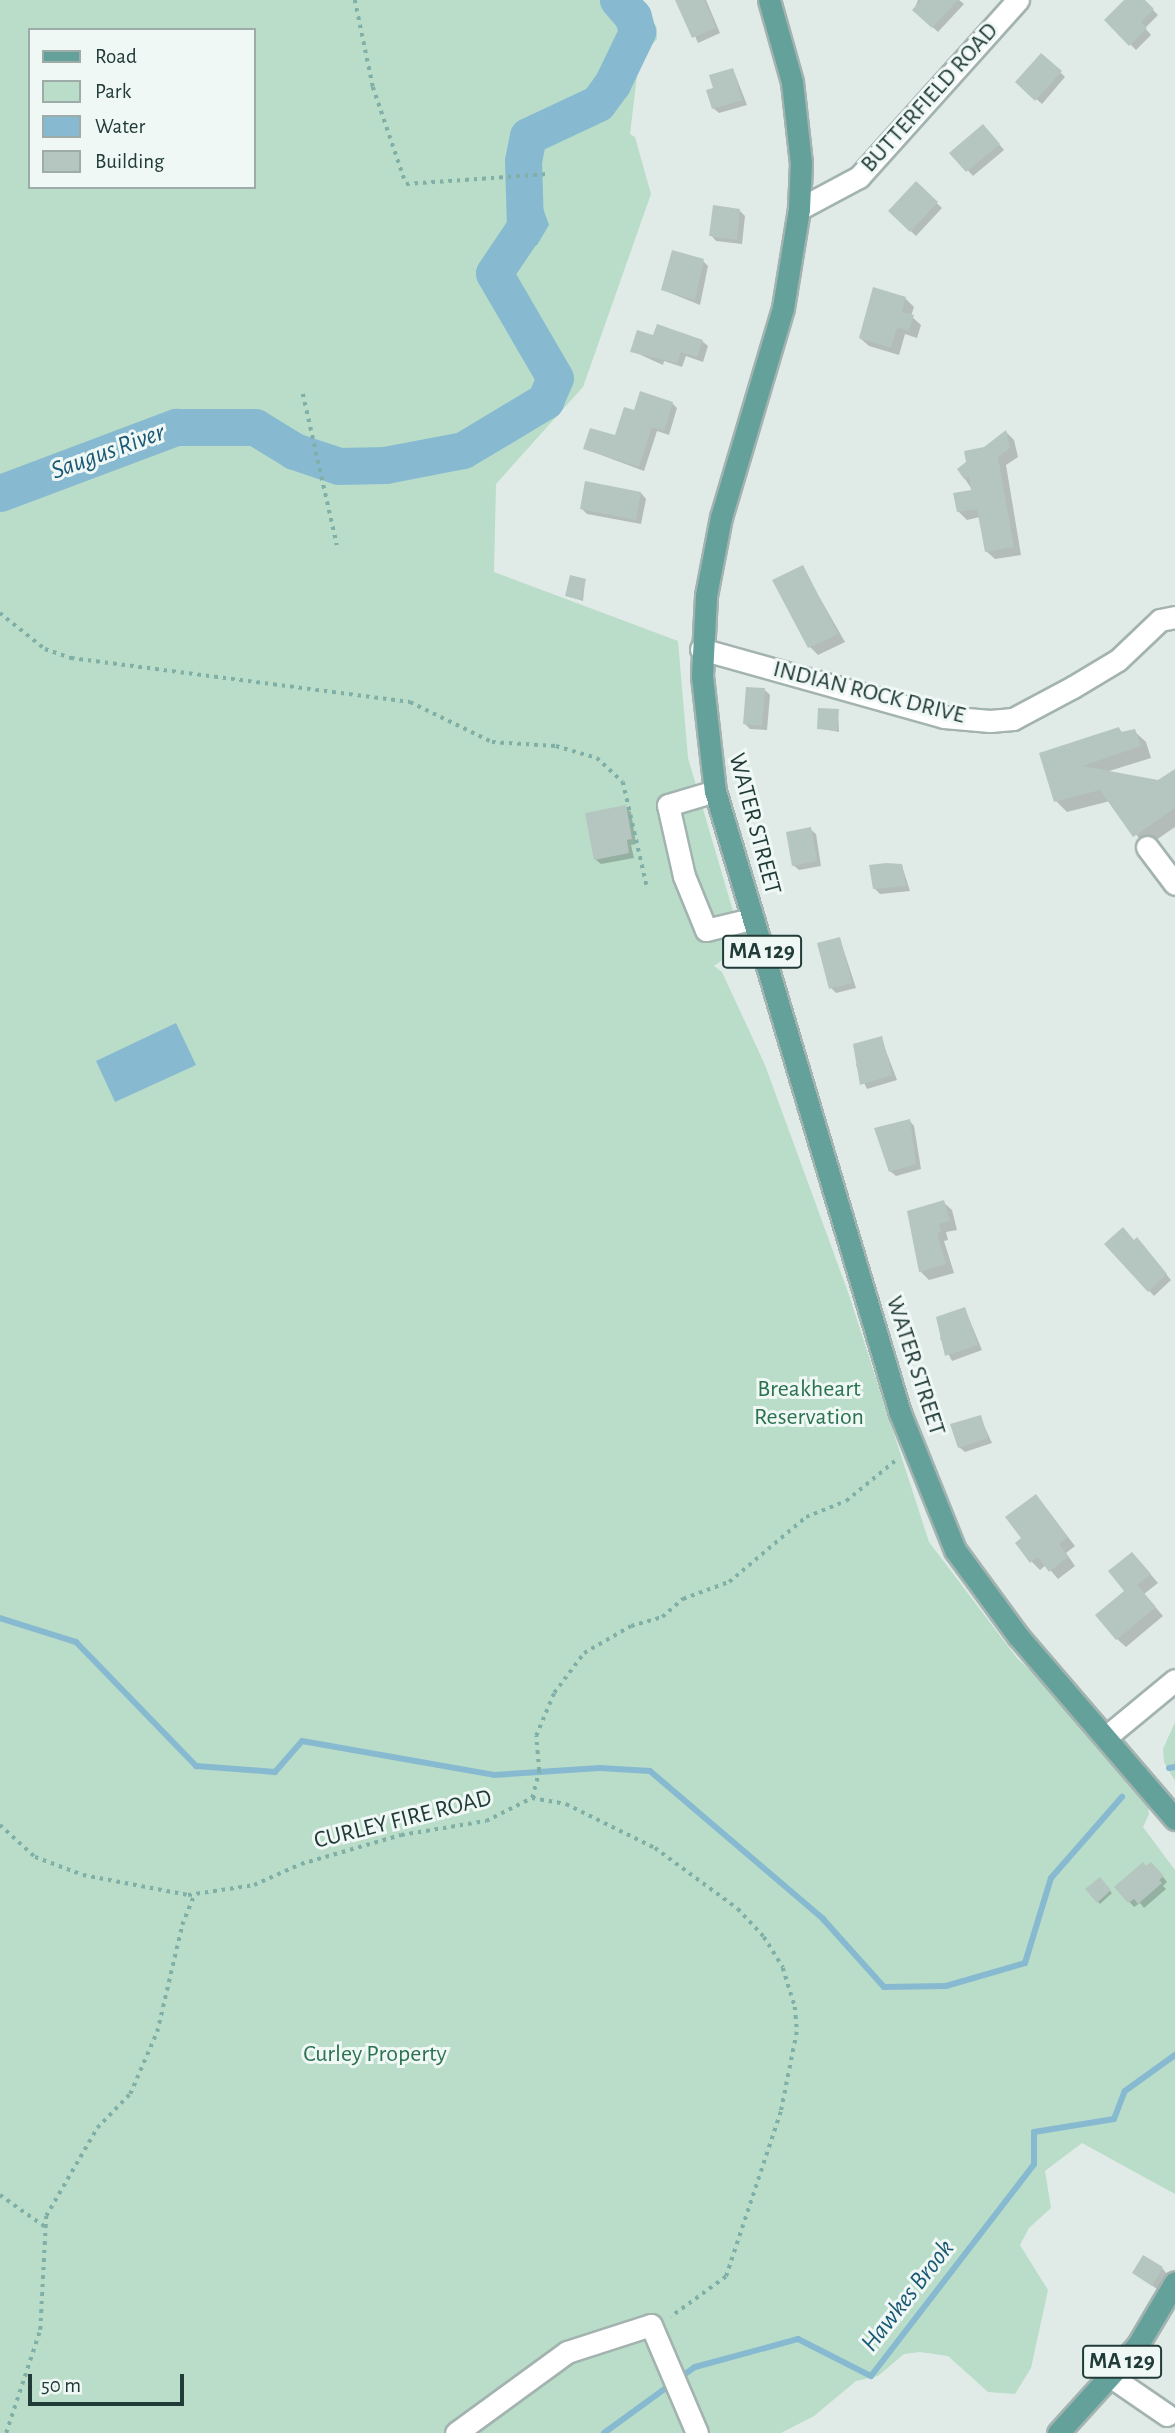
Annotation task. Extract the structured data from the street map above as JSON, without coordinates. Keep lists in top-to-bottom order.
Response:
{
  "streets": {
    "main road": ["WATER STREET", "MA 129"],
    "street": ["BUTTERFIELD ROAD", "INDIAN ROCK DRIVE"],
    "path": ["CURLEY FIRE ROAD"]
  },
  "crossings": [
    ["BUTTERFIELD ROAD", "WATER STREET"],
    ["INDIAN ROCK DRIVE", "WATER STREET"]
  ],
  "water": ["Saugus River", "Hawkes Brook"],
  "parks": ["Breakheart Reservation", "Curley Property"],
  "legend": [
    "Road",
    "Park",
    "Water",
    "Building"
  ],
  "scale_bar": "50 m"
}
